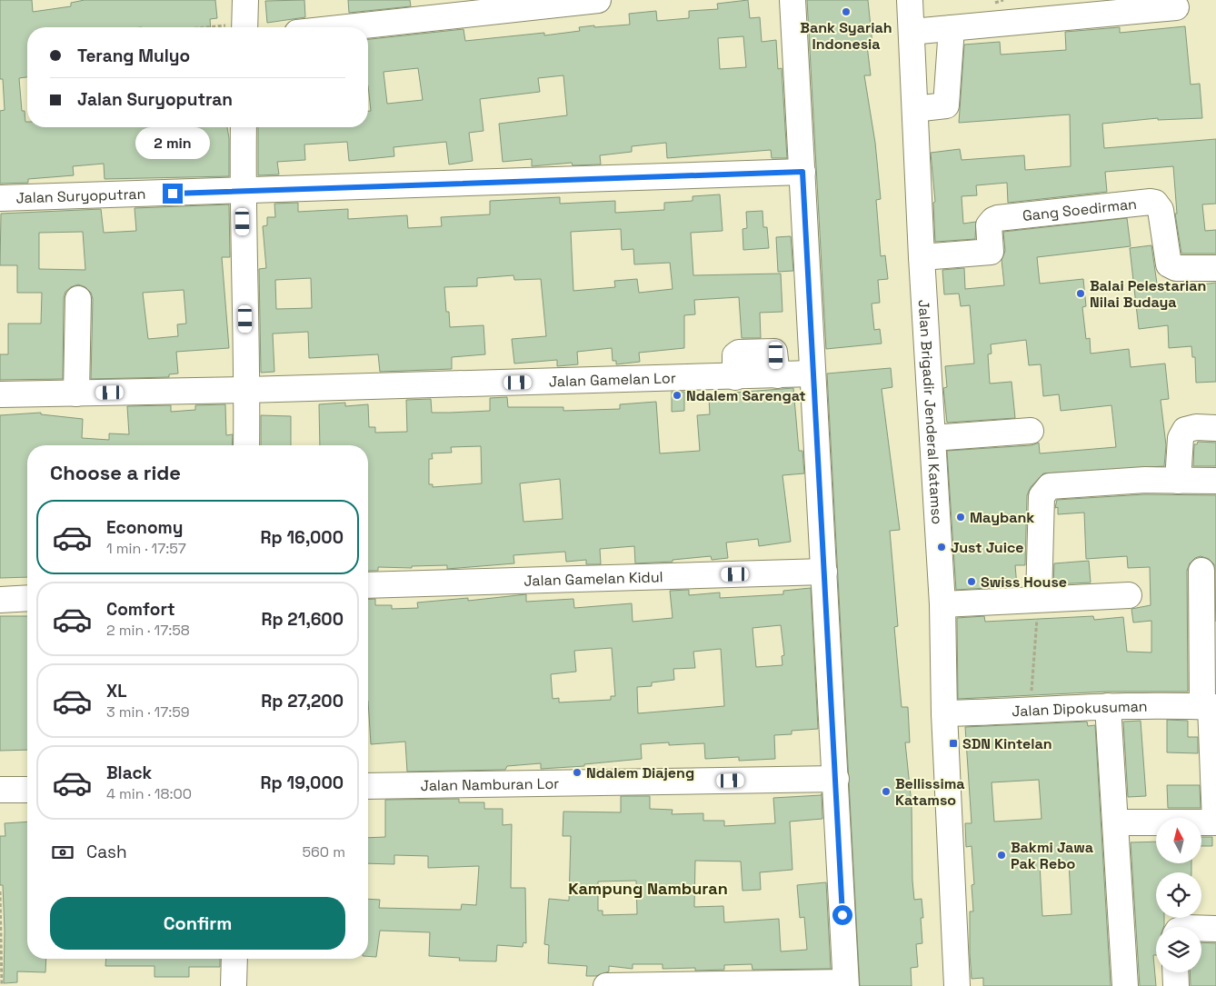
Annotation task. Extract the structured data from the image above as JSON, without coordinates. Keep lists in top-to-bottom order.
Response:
{
  "streets": {
    "street": [
      "Jalan Suryoputran",
      "Gang Soedirman",
      "Jalan Gamelan Lor",
      "Jalan Brigadir Jenderal Katamso",
      "Jalan Gamelan Kidul",
      "Jalan Dipokusuman",
      "Jalan Namburan Lor"
    ]
  },
  "crossings": [
    ["Gang Soedirman", "Jalan Brigadir Jenderal Katamso"],
    ["Jalan Brigadir Jenderal Katamso", "Jalan Dipokusuman"]
  ],
  "districts": ["Kampung Namburan"],
  "places": {
    "other": [
      "Bank Syariah Indonesia",
      "Balai Pelestarian Nilai Budaya",
      "Ndalem Sarengat",
      "Maybank",
      "Just Juice",
      "Swiss House",
      "Ndalem Diajeng",
      "Bellissima Katamso",
      "Bakmi Jawa Pak Rebo"
    ],
    "transit": ["SDN Kintelan"]
  },
  "north": "top",
  "page": {
    "banner": ["Terang Mulyo", "Jalan Suryoputran"],
    "bubble": "2 min",
    "heading": "Choose a ride",
    "list": [
      {
        "name": "Economy",
        "note": "1 min · 17:57",
        "value": "Rp 16,000"
      },
      {
        "name": "Comfort",
        "note": "2 min · 17:58",
        "value": "Rp 21,600"
      },
      {
        "name": "XL",
        "note": "3 min · 17:59",
        "value": "Rp 27,200"
      },
      {
        "name": "Black",
        "note": "4 min · 18:00",
        "value": "Rp 19,000"
      }
    ],
    "pay": ["Cash", "560 m"],
    "buttons": "Confirm"
  }
}
